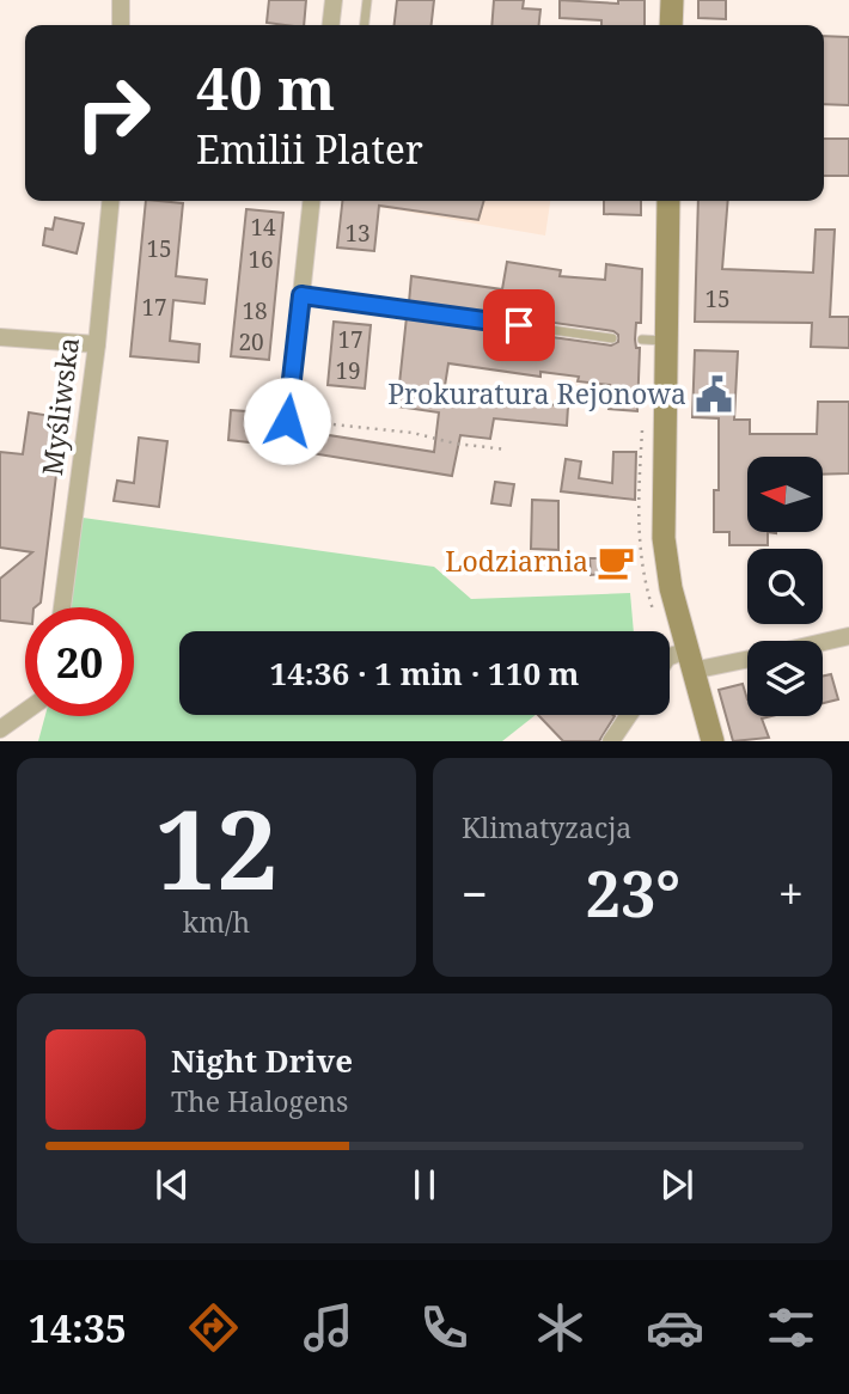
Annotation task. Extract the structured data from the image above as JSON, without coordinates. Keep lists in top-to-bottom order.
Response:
{
  "streets": {
    "street": ["Myśliwska"]
  },
  "places": {
    "public building": ["Prokuratura Rejonowa"],
    "cafe": ["Lodziarnia"]
  },
  "house_numbers": [
    "14",
    "13",
    "15",
    "16",
    "15",
    "17",
    "18",
    "17",
    "20",
    "19"
  ],
  "north": "left",
  "page": {
    "turn": ["40 m", "Emilii Plater"],
    "limit": "20",
    "trip": "14:36 · 1 min · 110 m",
    "tile": [
      ["12", "km/h"],
      "Klimatyzacja"
    ],
    "heat": ["−", "23°", "+"],
    "song": ["Night Drive", "The Halogens"],
    "tabs": "14:35"
  }
}
